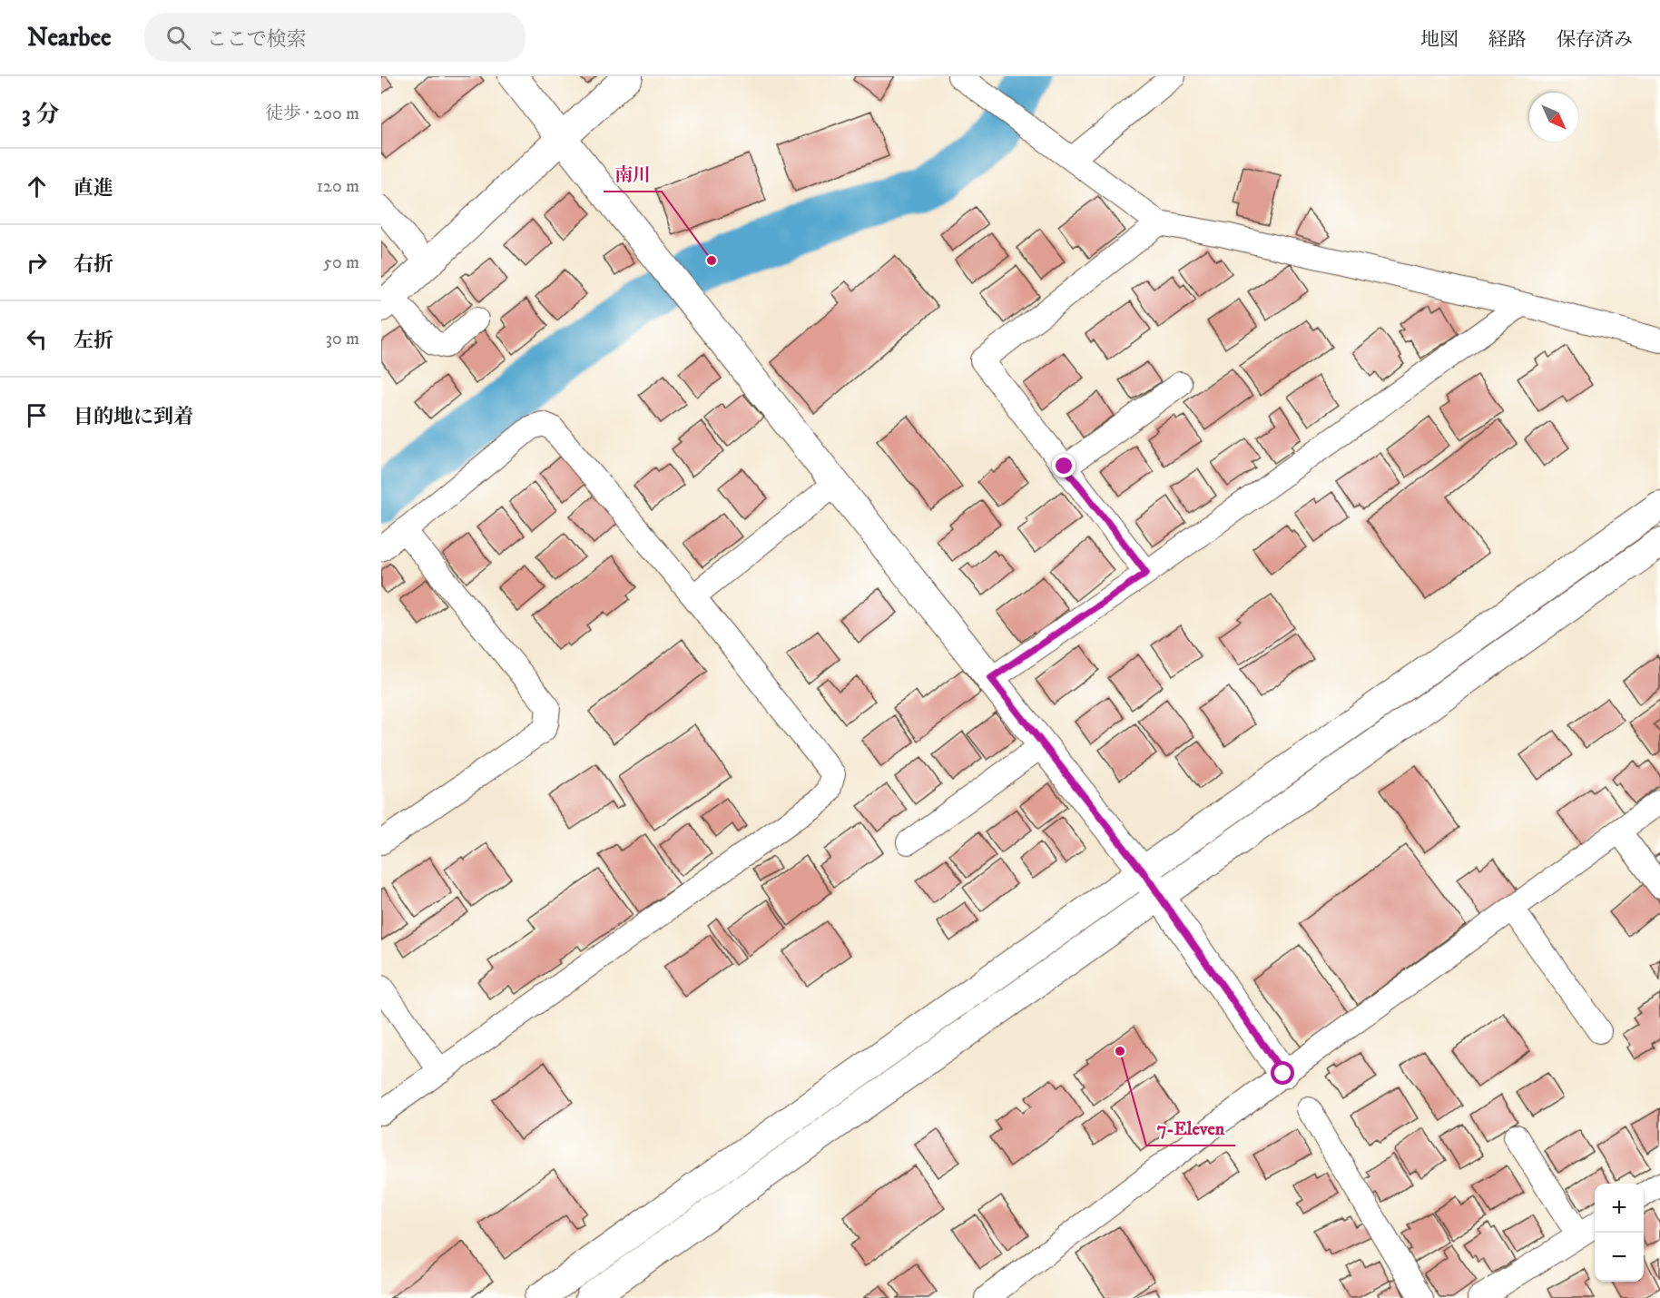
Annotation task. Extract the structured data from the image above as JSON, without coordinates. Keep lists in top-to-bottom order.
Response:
{
  "places": ["南川", "7-Eleven"],
  "north": "bottom right",
  "page": {
    "header": "Nearbee",
    "search": "ここで検索",
    "nav": ["地図", "経路", "保存済み"],
    "heading": ["3 分", "徒歩 · 200 m"],
    "list": [
      ["直進", "120 m"],
      ["右折", "50 m"],
      ["左折", "30 m"],
      "目的地に到着"
    ],
    "map_buttons": ["+", "−"]
  }
}
